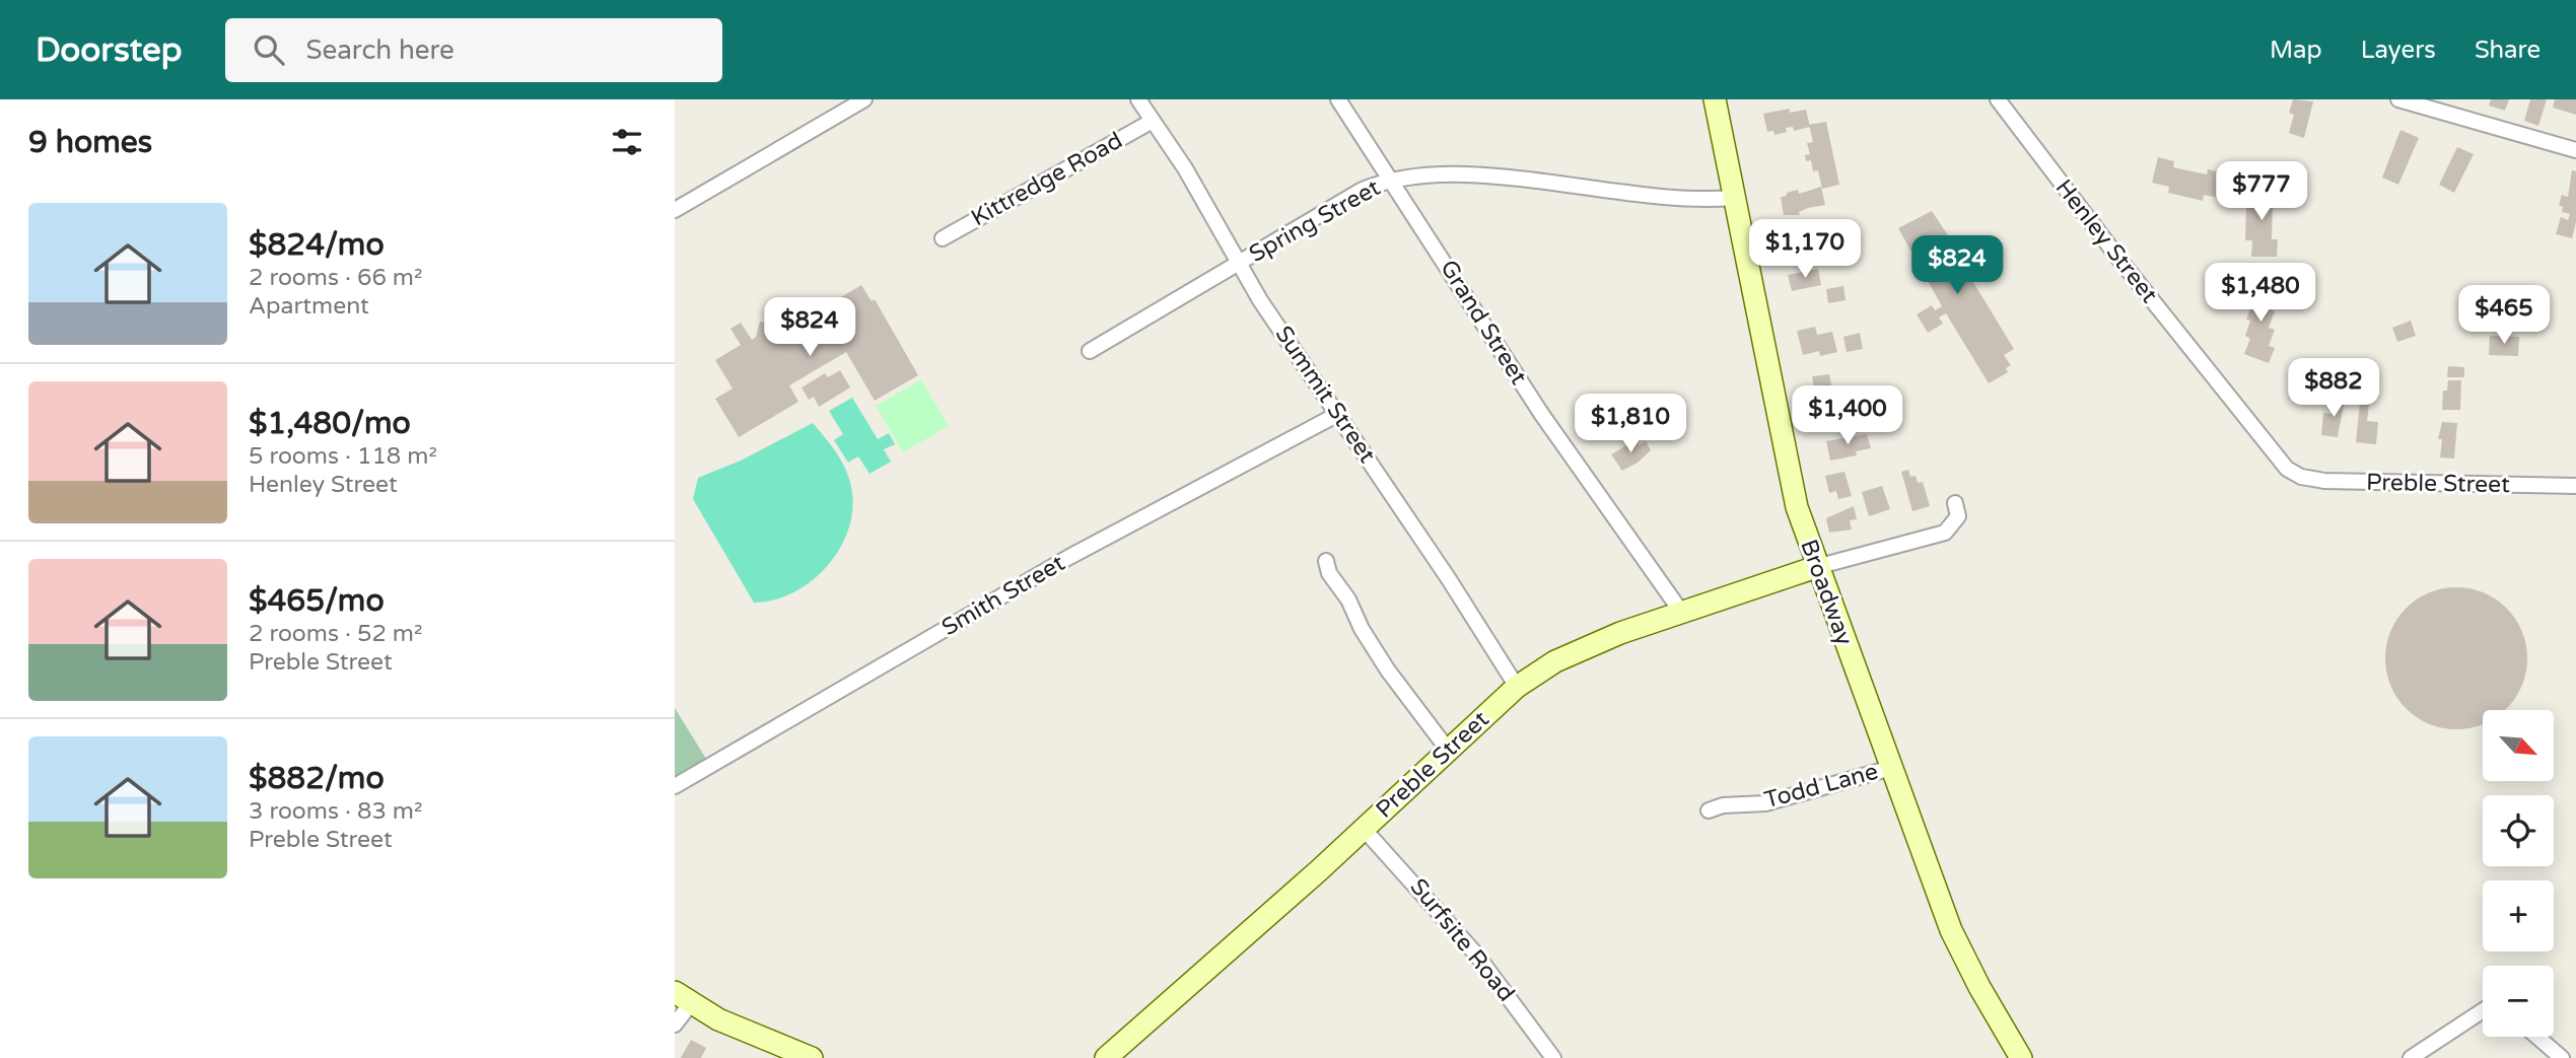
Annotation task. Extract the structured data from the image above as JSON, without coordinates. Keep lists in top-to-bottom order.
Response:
{
  "streets": {
    "street": [
      "Kittredge Road",
      "Spring Street",
      "Henley Street",
      "Grand Street",
      "Summit Street",
      "Preble Street",
      "Broadway",
      "Smith Street",
      "Todd Lane",
      "Surfsite Road"
    ]
  },
  "crossings": [
    ["Kittredge Road", "Summit Street"],
    ["Spring Street", "Grand Street"],
    ["Spring Street", "Summit Street"],
    ["Spring Street", "Broadway"],
    ["Henley Street", "Preble Street"],
    ["Grand Street", "Preble Street"],
    ["Summit Street", "Preble Street"],
    ["Summit Street", "Smith Street"],
    ["Preble Street", "Broadway"],
    ["Preble Street", "Surfsite Road"],
    ["Broadway", "Todd Lane"]
  ],
  "north": "bottom right",
  "page": {
    "header": "Doorstep",
    "search": "Search here",
    "nav": ["Map", "Layers", "Share"],
    "heading": "9 homes",
    "price": [
      "$777",
      "$1,170",
      "$824",
      "$1,480",
      "$465",
      "$824",
      "$882",
      "$1,400",
      "$1,810"
    ],
    "list": [
      {
        "name": "$824/mo",
        "note": "2 rooms · 66 m² · Apartment"
      },
      {
        "name": "$1,480/mo",
        "note": "5 rooms · 118 m² · Henley Street"
      },
      {
        "name": "$465/mo",
        "note": "2 rooms · 52 m² · Preble Street"
      },
      {
        "name": "$882/mo",
        "note": "3 rooms · 83 m² · Preble Street"
      }
    ],
    "map_buttons": ["+", "−"]
  }
}
